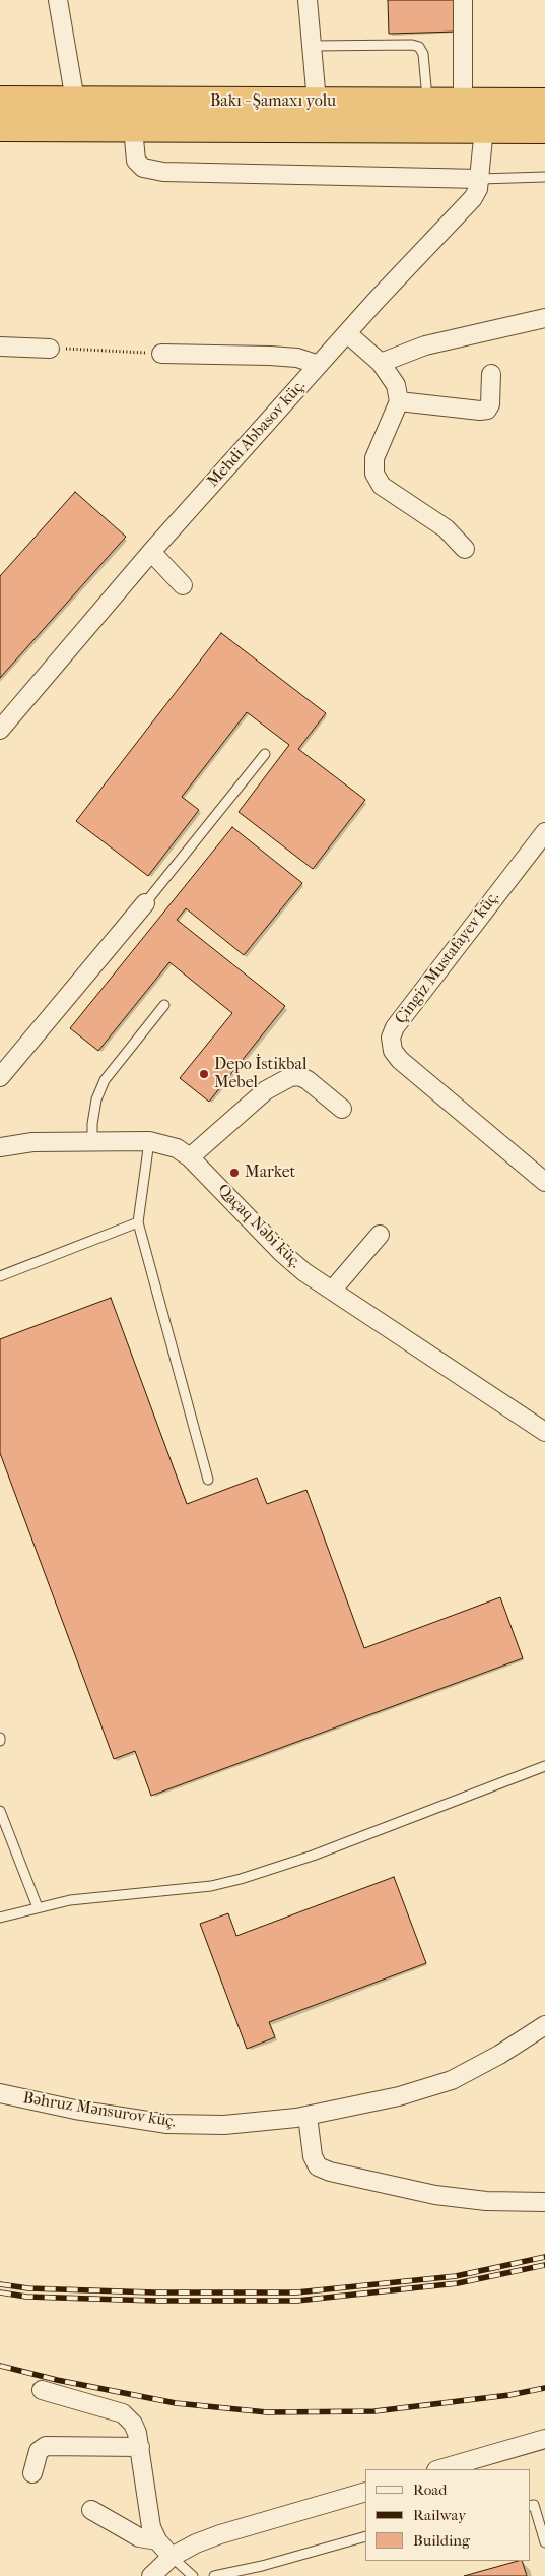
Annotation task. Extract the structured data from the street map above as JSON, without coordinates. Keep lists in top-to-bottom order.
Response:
{
  "streets": {
    "highway": ["Bakı - Şamaxı yolu"],
    "street": [
      "Mehdi Abbasov küç.",
      "Çingiz Mustafayev küç.",
      "Qaçaq Nəbi küç.",
      "Bəhruz Mənsurov küç."
    ]
  },
  "crossings": [
    ["Bakı - Şamaxı yolu", "Mehdi Abbasov küç."]
  ],
  "places": ["Depo İstikbal Mebel", "Market"],
  "legend": ["Road", "Railway", "Building"]
}
